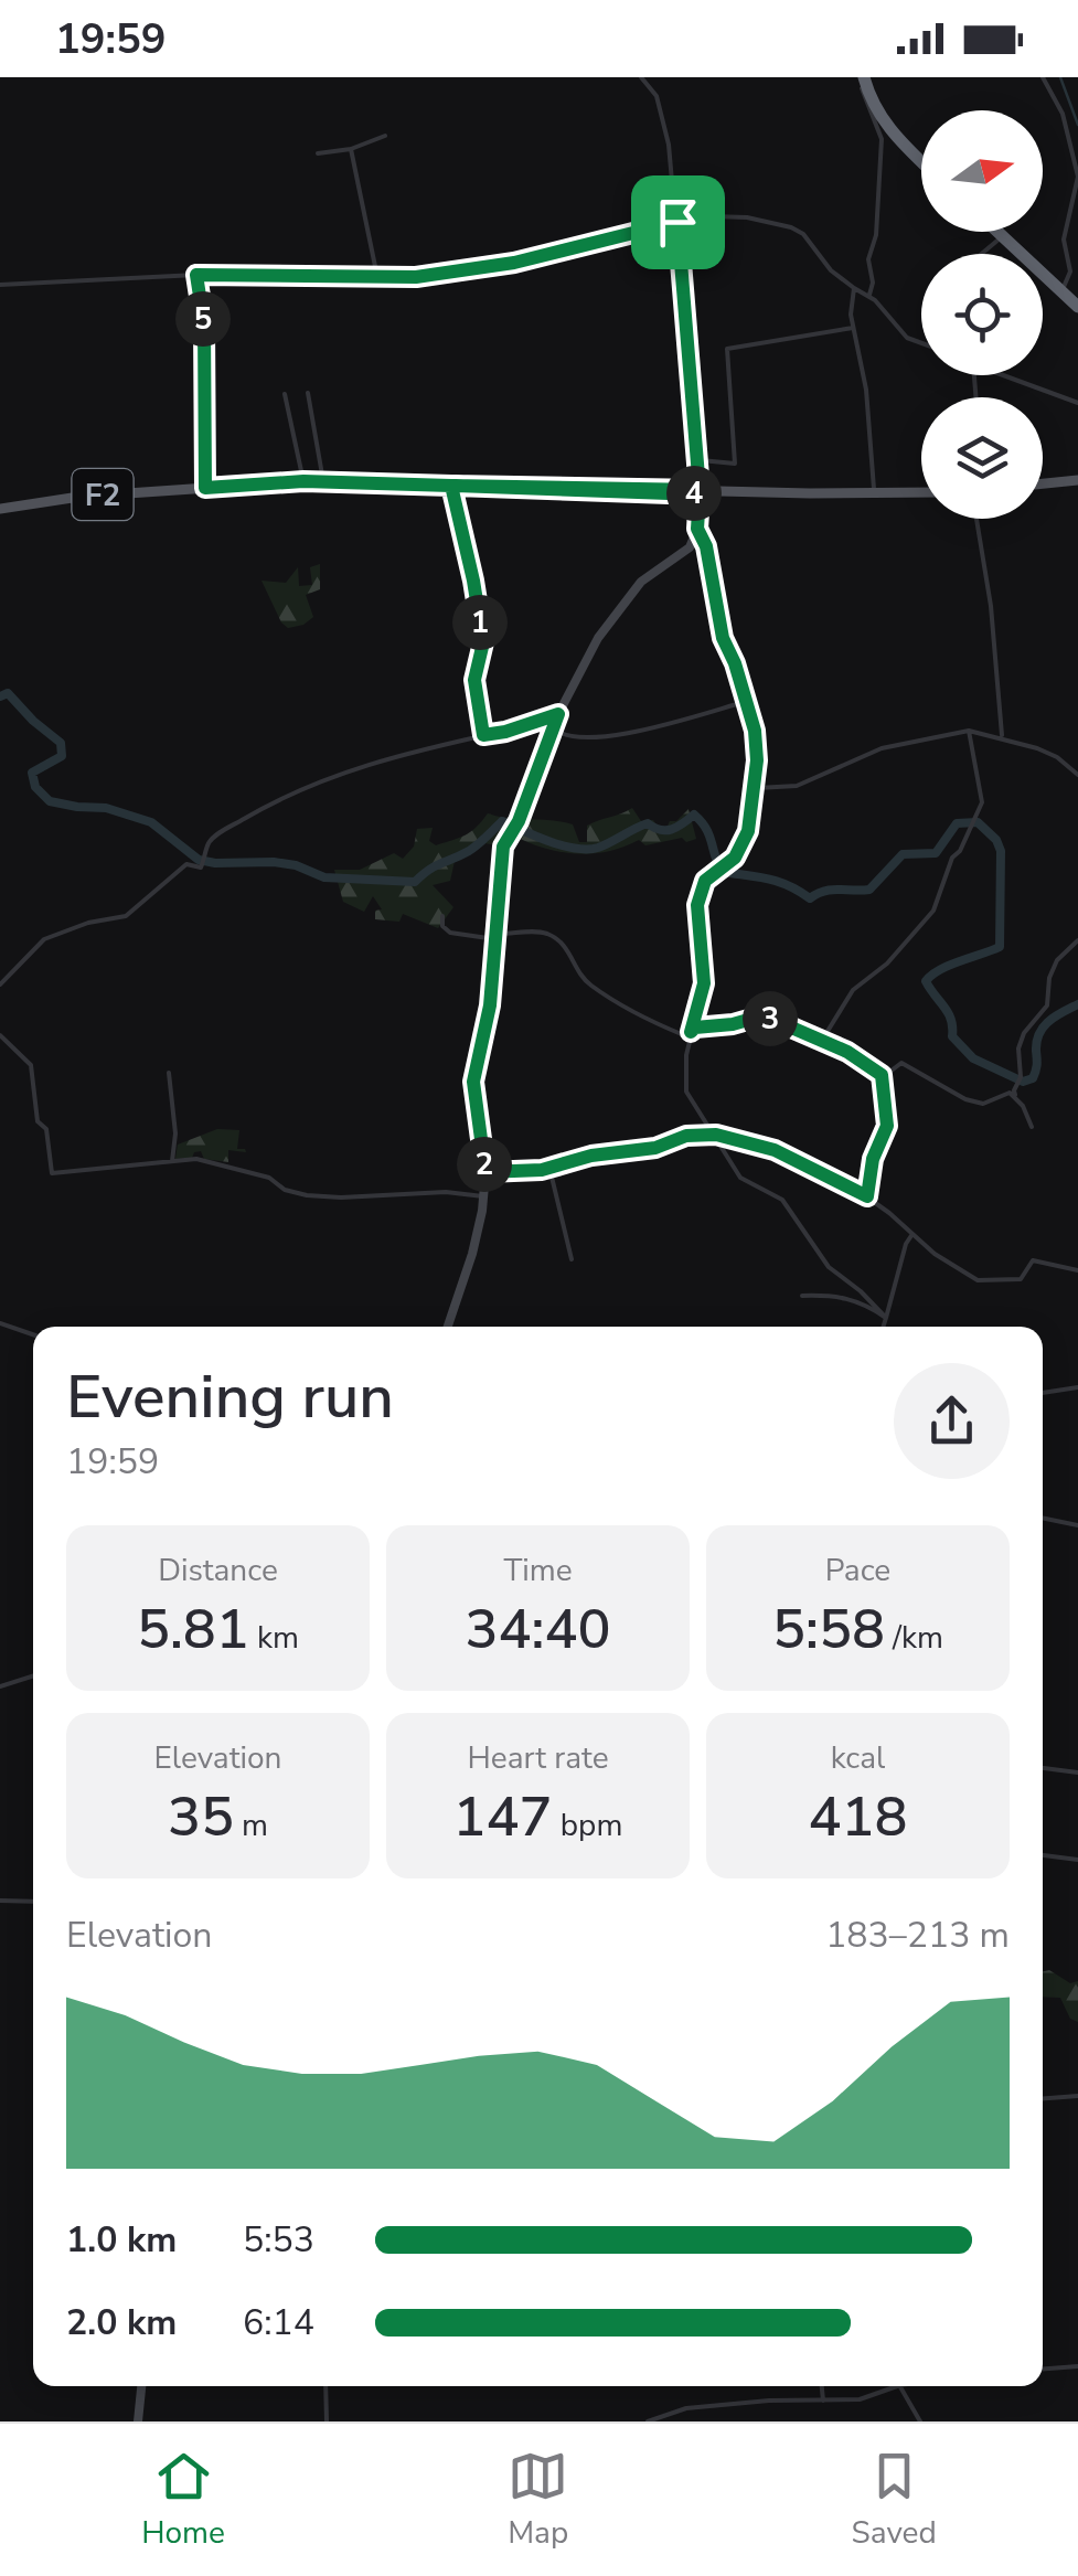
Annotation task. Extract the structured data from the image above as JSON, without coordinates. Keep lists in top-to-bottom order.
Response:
{
  "streets": {
    "main road": ["F2"]
  },
  "north": "right",
  "page": {
    "status": "19:59",
    "pins": [
      "5",
      "4",
      "1",
      "3",
      "2"
    ],
    "heading": ["Evening run", "19:59"],
    "stats": [
      ["Distance", "5.81 km"],
      ["Time", "34:40"],
      ["Pace", "5:58 /km"],
      ["Elevation", "35 m"],
      ["Heart rate", "147 bpm"],
      ["kcal", "418"]
    ],
    "chart": ["Elevation", "183–213 m"],
    "list": [
      {
        "name": "1.0 km",
        "note": "5:53"
      },
      {
        "name": "2.0 km",
        "note": "6:14"
      }
    ],
    "tabs": ["Home", "Map", "Saved"]
  }
}
